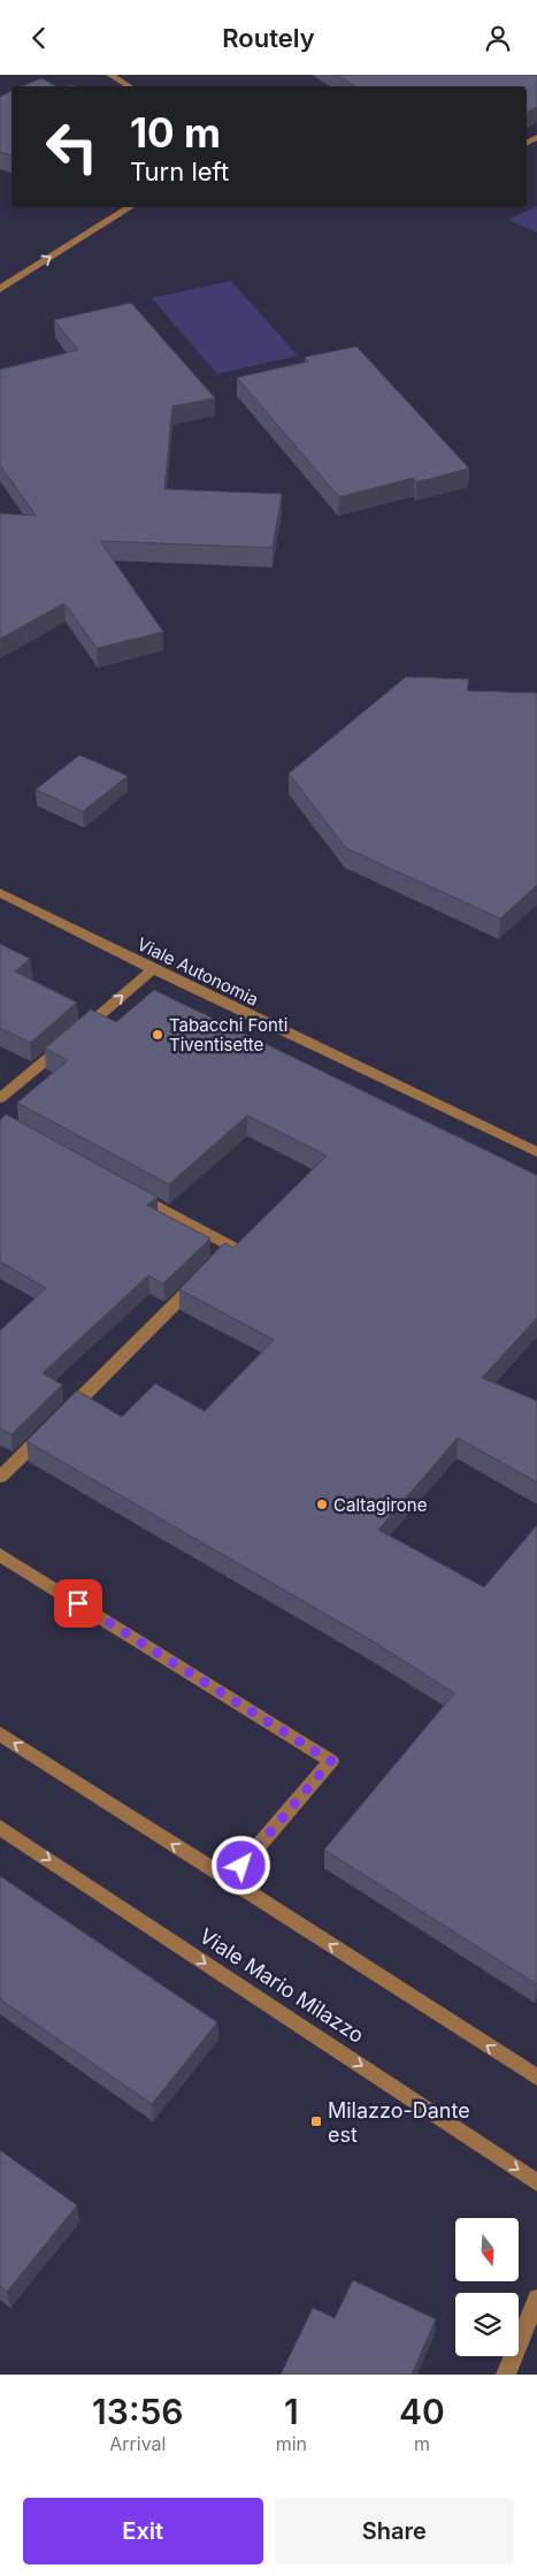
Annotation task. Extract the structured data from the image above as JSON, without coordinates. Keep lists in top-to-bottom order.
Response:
{
  "streets": {
    "street": ["Viale Autonomia", "Viale Mario Milazzo"]
  },
  "places": {
    "other": ["Tabacchi Fonti Tiventisette", "Caltagirone"],
    "transit": ["Milazzo-Dante est"]
  },
  "north": "bottom",
  "page": {
    "header": "Routely",
    "turn": ["10 m", "Turn left"],
    "eta": [
      "13:56",
      "Arrival",
      "1",
      "min",
      "40",
      "m"
    ],
    "buttons": ["Exit", "Share"]
  }
}
